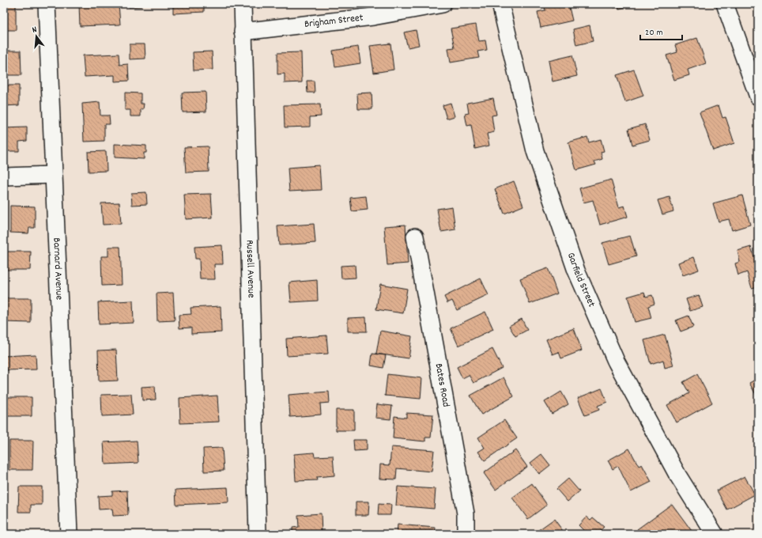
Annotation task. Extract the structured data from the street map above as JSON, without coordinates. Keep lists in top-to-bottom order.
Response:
{
  "streets": {
    "street": [
      "Brigham Street",
      "Barnard Avenue",
      "Russell Avenue",
      "Garfield Street",
      "Bates Road"
    ]
  },
  "crossings": [
    ["Brigham Street", "Russell Avenue"]
  ],
  "scale_bar": "20 m",
  "north": "top"
}
